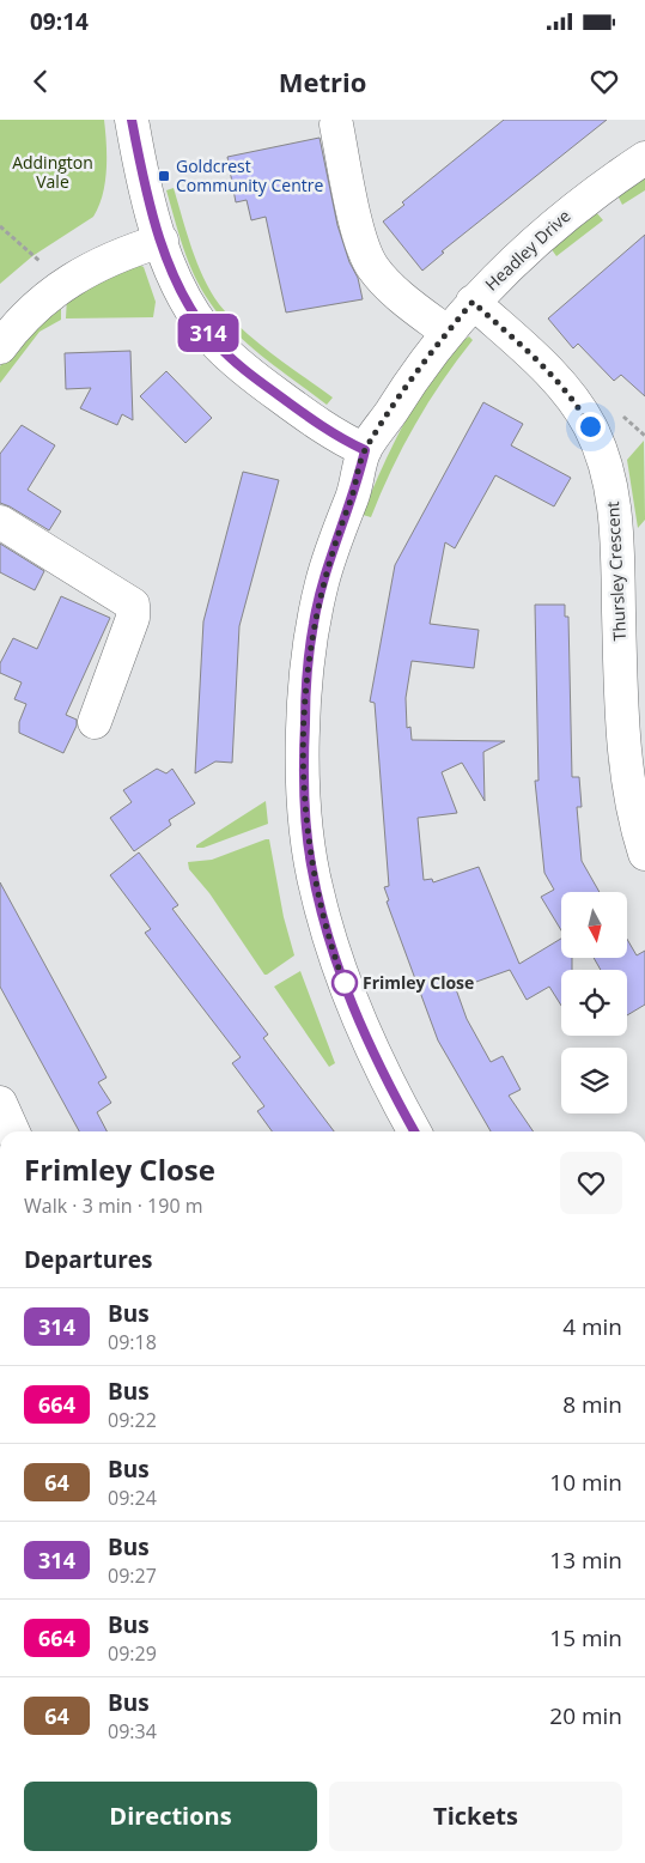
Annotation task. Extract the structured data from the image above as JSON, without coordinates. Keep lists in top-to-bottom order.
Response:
{
  "streets": {
    "street": ["Headley Drive", "Thursley Crescent"]
  },
  "crossings": [
    ["Headley Drive", "Thursley Crescent"]
  ],
  "parks": ["Addington Vale"],
  "places": {
    "transit": ["Goldcrest Community Centre"],
    "other": ["Frimley Close"]
  },
  "lines": ["bus line 314"],
  "north": "bottom",
  "page": {
    "status": "09:14",
    "header": "Metrio",
    "on_map": "314",
    "heading": [
      ["Frimley Close", "Walk · 3 min · 190 m"],
      "Departures"
    ],
    "list": [
      {
        "mark": "314",
        "name": "Bus",
        "note": "09:18",
        "value": "4 min"
      },
      {
        "mark": "664",
        "name": "Bus",
        "note": "09:22",
        "value": "8 min"
      },
      {
        "mark": "64",
        "name": "Bus",
        "note": "09:24",
        "value": "10 min"
      },
      {
        "mark": "314",
        "name": "Bus",
        "note": "09:27",
        "value": "13 min"
      },
      {
        "mark": "664",
        "name": "Bus",
        "note": "09:29",
        "value": "15 min"
      },
      {
        "mark": "64",
        "name": "Bus",
        "note": "09:34",
        "value": "20 min"
      }
    ],
    "buttons": ["Directions", "Tickets"]
  }
}
